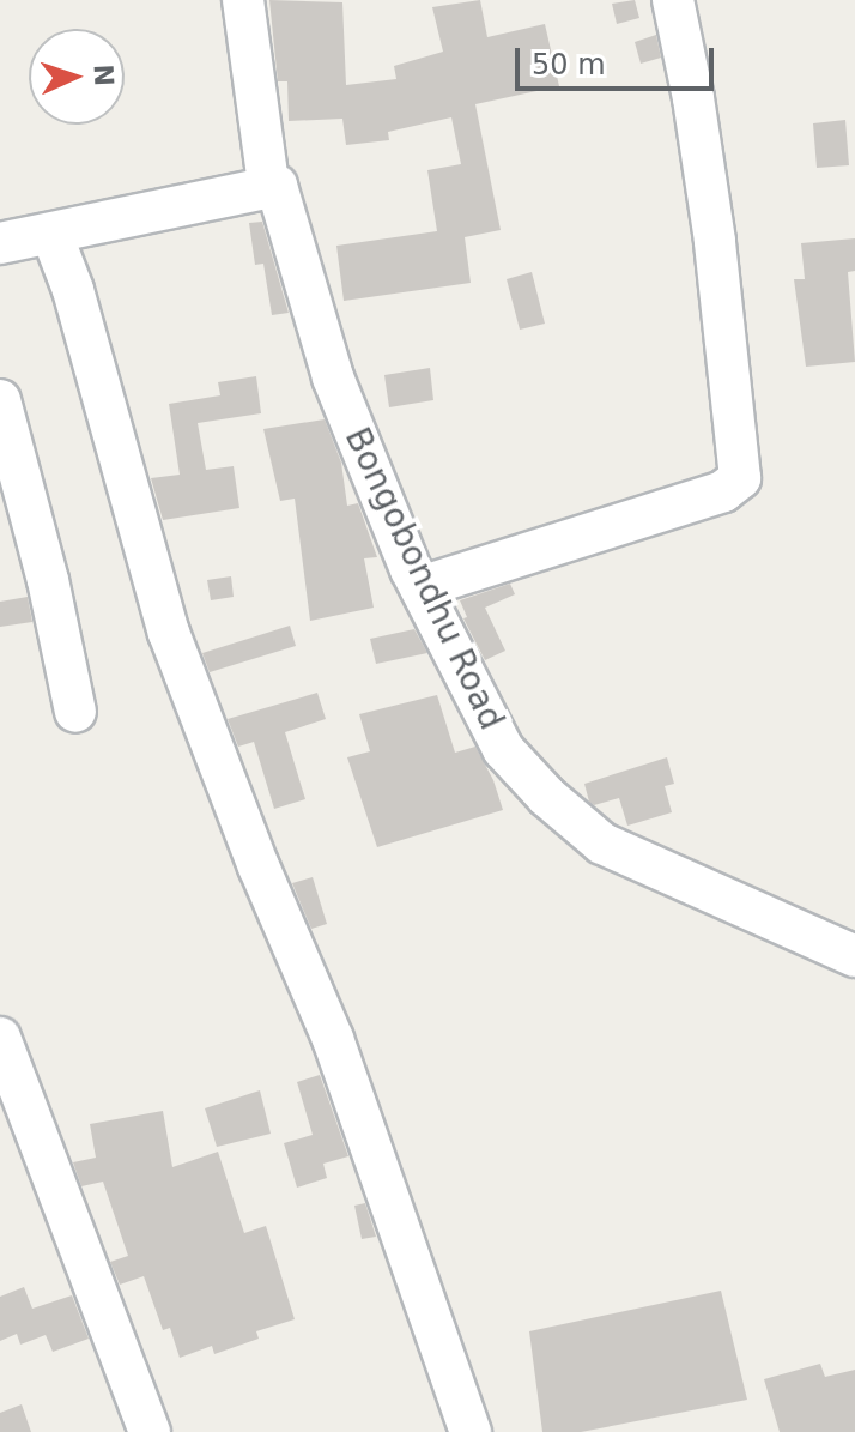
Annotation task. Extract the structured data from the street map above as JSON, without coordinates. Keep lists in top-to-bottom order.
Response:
{
  "streets": {
    "street": ["Bongobondhu Road"]
  },
  "scale_bar": "50 m",
  "north": "right"
}
